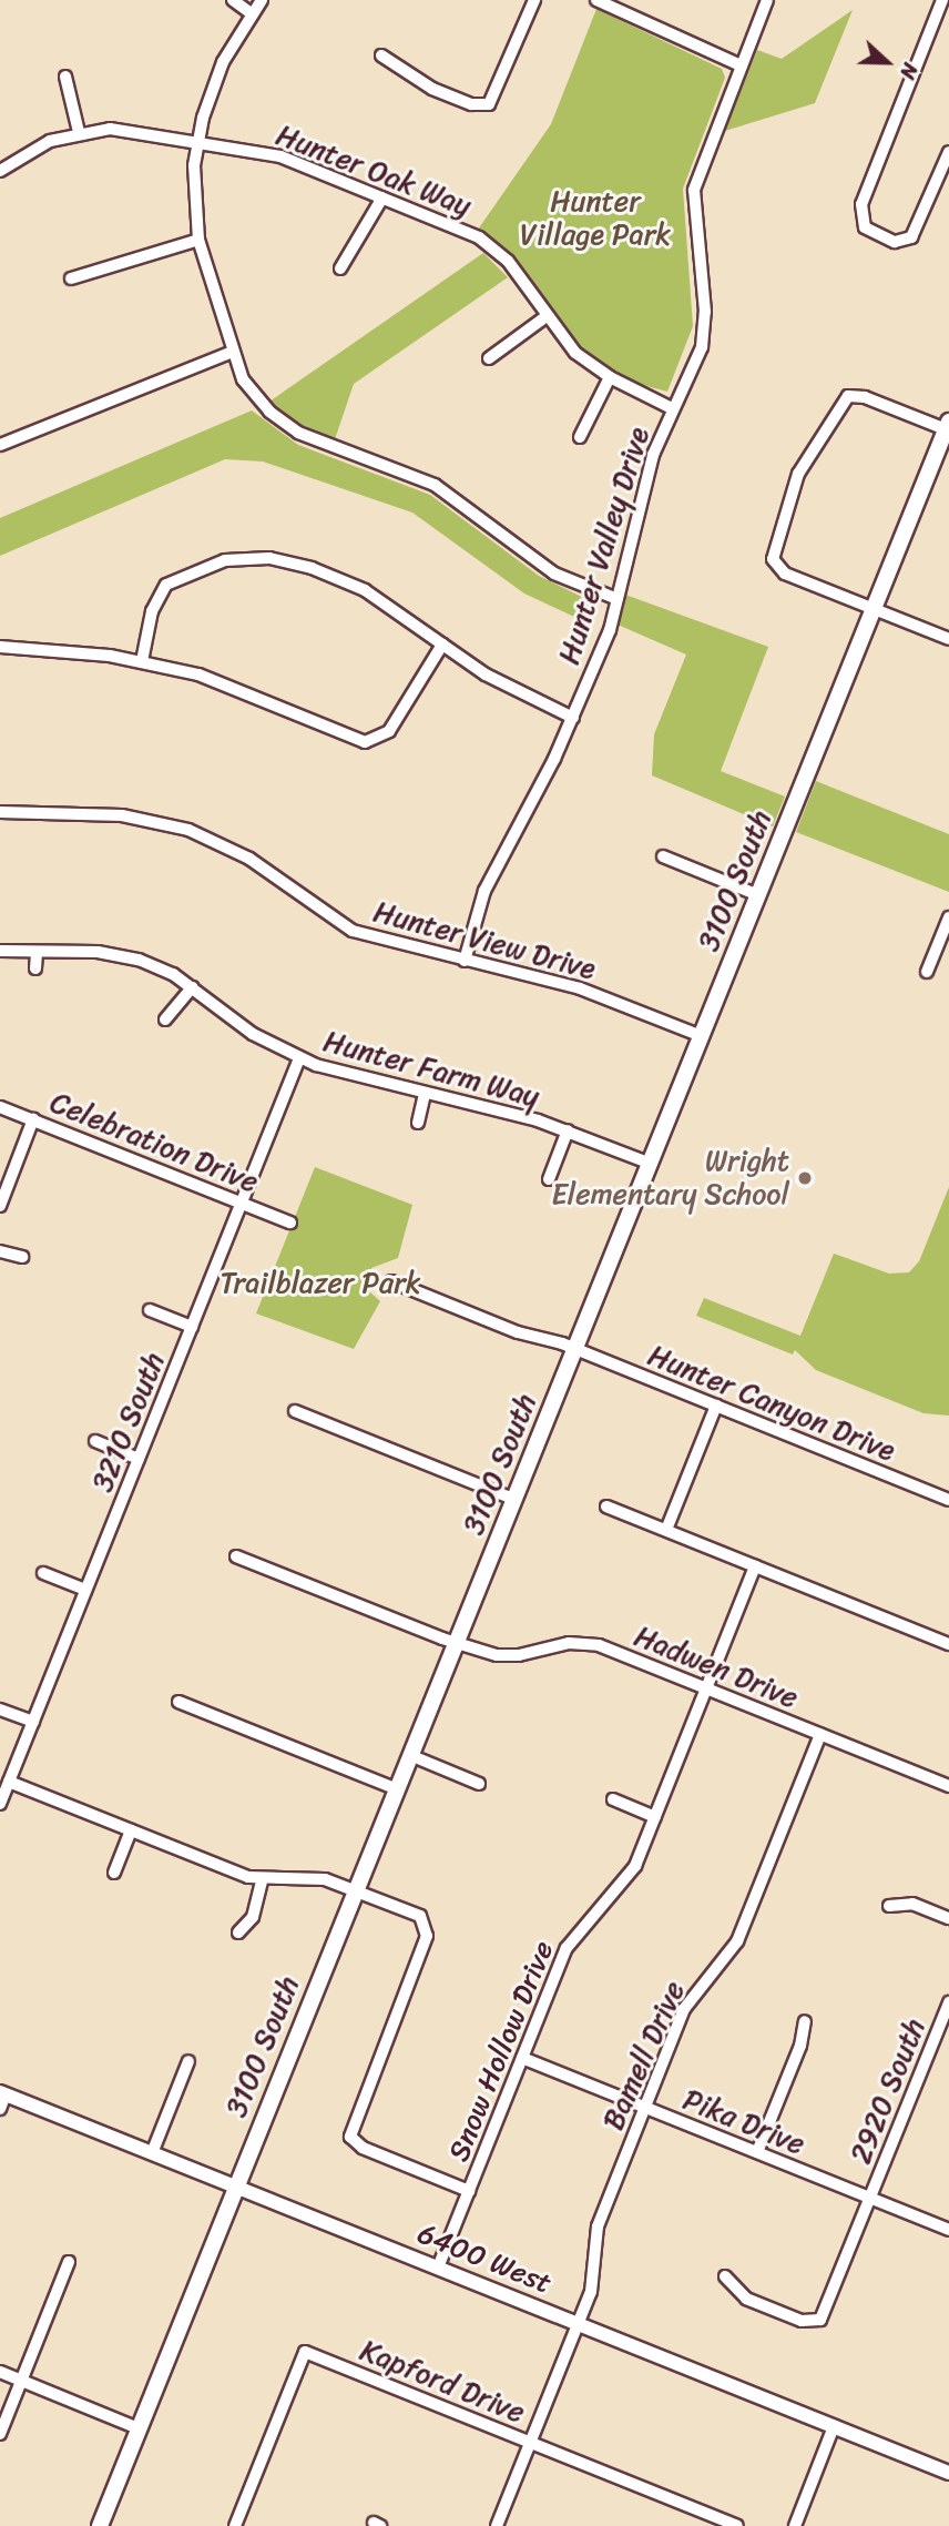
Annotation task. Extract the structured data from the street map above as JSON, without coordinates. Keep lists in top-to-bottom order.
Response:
{
  "streets": {
    "main road": ["3100 South"],
    "street": [
      "Hunter Oak Way",
      "Hunter Valley Drive",
      "Hunter View Drive",
      "Hunter Farm Way",
      "Celebration Drive",
      "Hunter Canyon Drive",
      "3210 South",
      "Hadwen Drive",
      "Snow Hollow Drive",
      "Bamell Drive",
      "2920 South",
      "Pika Drive",
      "6400 West",
      "Kapford Drive"
    ]
  },
  "crossings": [
    ["Hunter Oak Way", "Hunter Valley Drive"],
    ["Hunter Valley Drive", "Hunter View Drive"],
    ["3100 South", "Hunter View Drive"],
    ["3100 South", "Hunter Farm Way"],
    ["3100 South", "Hunter Canyon Drive"],
    ["3100 South", "Hadwen Drive"],
    ["3100 South", "6400 West"],
    ["Hunter Farm Way", "3210 South"],
    ["Celebration Drive", "3210 South"],
    ["Hadwen Drive", "Snow Hollow Drive"],
    ["Hadwen Drive", "Bamell Drive"],
    ["Snow Hollow Drive", "Pika Drive"],
    ["Snow Hollow Drive", "6400 West"],
    ["Bamell Drive", "Pika Drive"],
    ["Bamell Drive", "6400 West"],
    ["Bamell Drive", "Kapford Drive"],
    ["2920 South", "Pika Drive"]
  ],
  "parks": ["Hunter Village Park", "Trailblazer Park"],
  "places": ["Wright Elementary School"],
  "north": "right"
}
